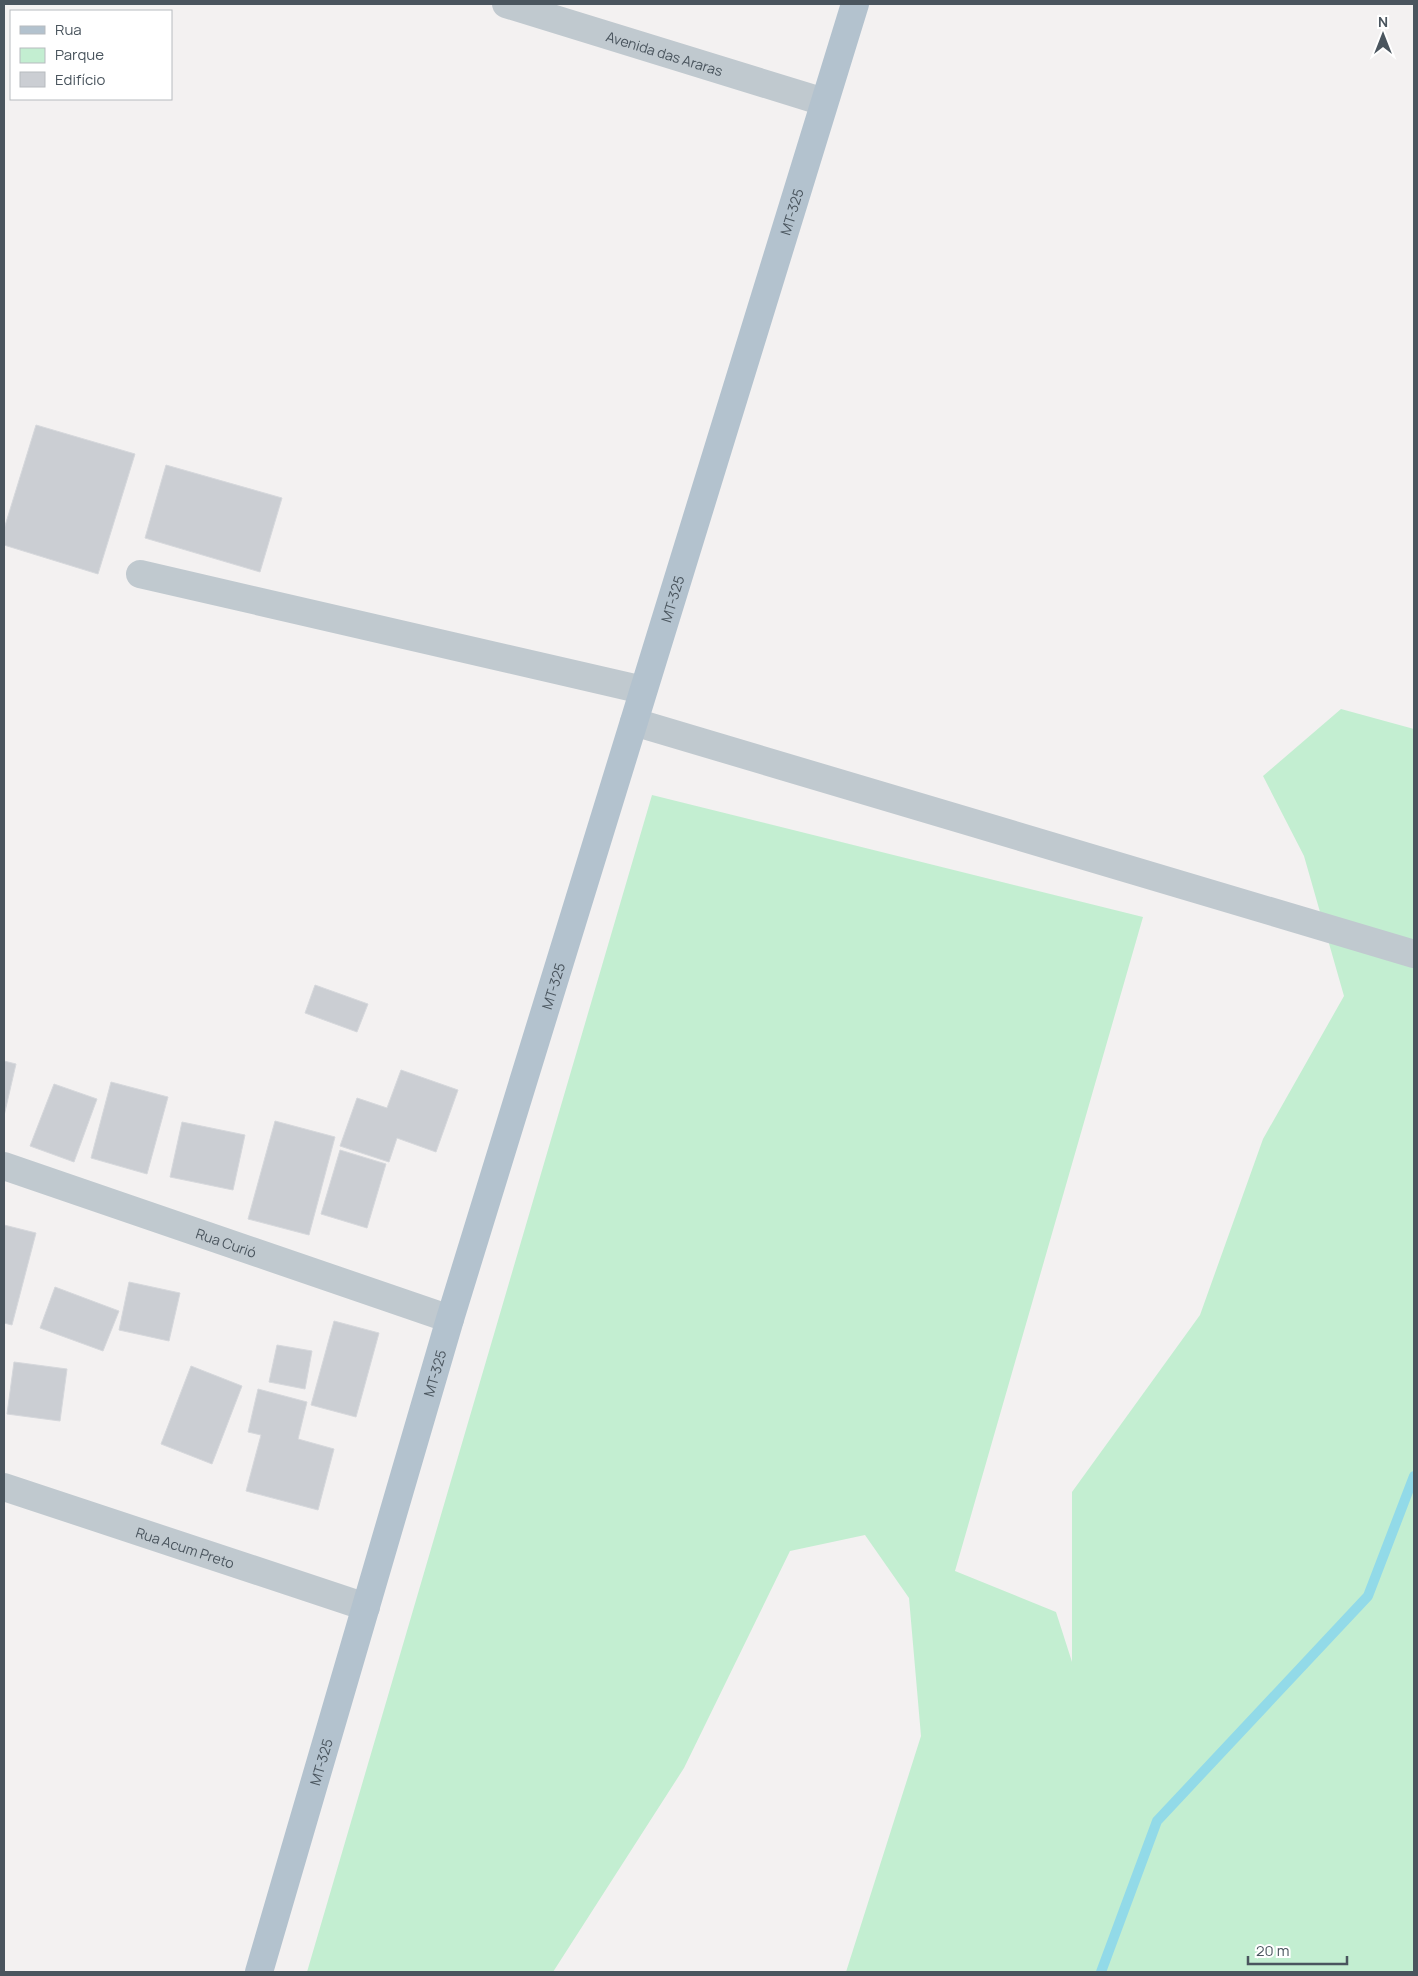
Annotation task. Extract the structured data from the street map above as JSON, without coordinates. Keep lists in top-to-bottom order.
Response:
{
  "streets": {
    "main road": ["MT-325"],
    "street": ["Avenida das Araras", "Rua Curió", "Rua Acum Preto"]
  },
  "crossings": [
    ["Avenida das Araras", "MT-325"],
    ["MT-325", "Rua Curió"],
    ["MT-325", "Rua Acum Preto"]
  ],
  "legend": ["Rua", "Parque", "Edifício"],
  "scale_bar": "20 m",
  "north": "top"
}
